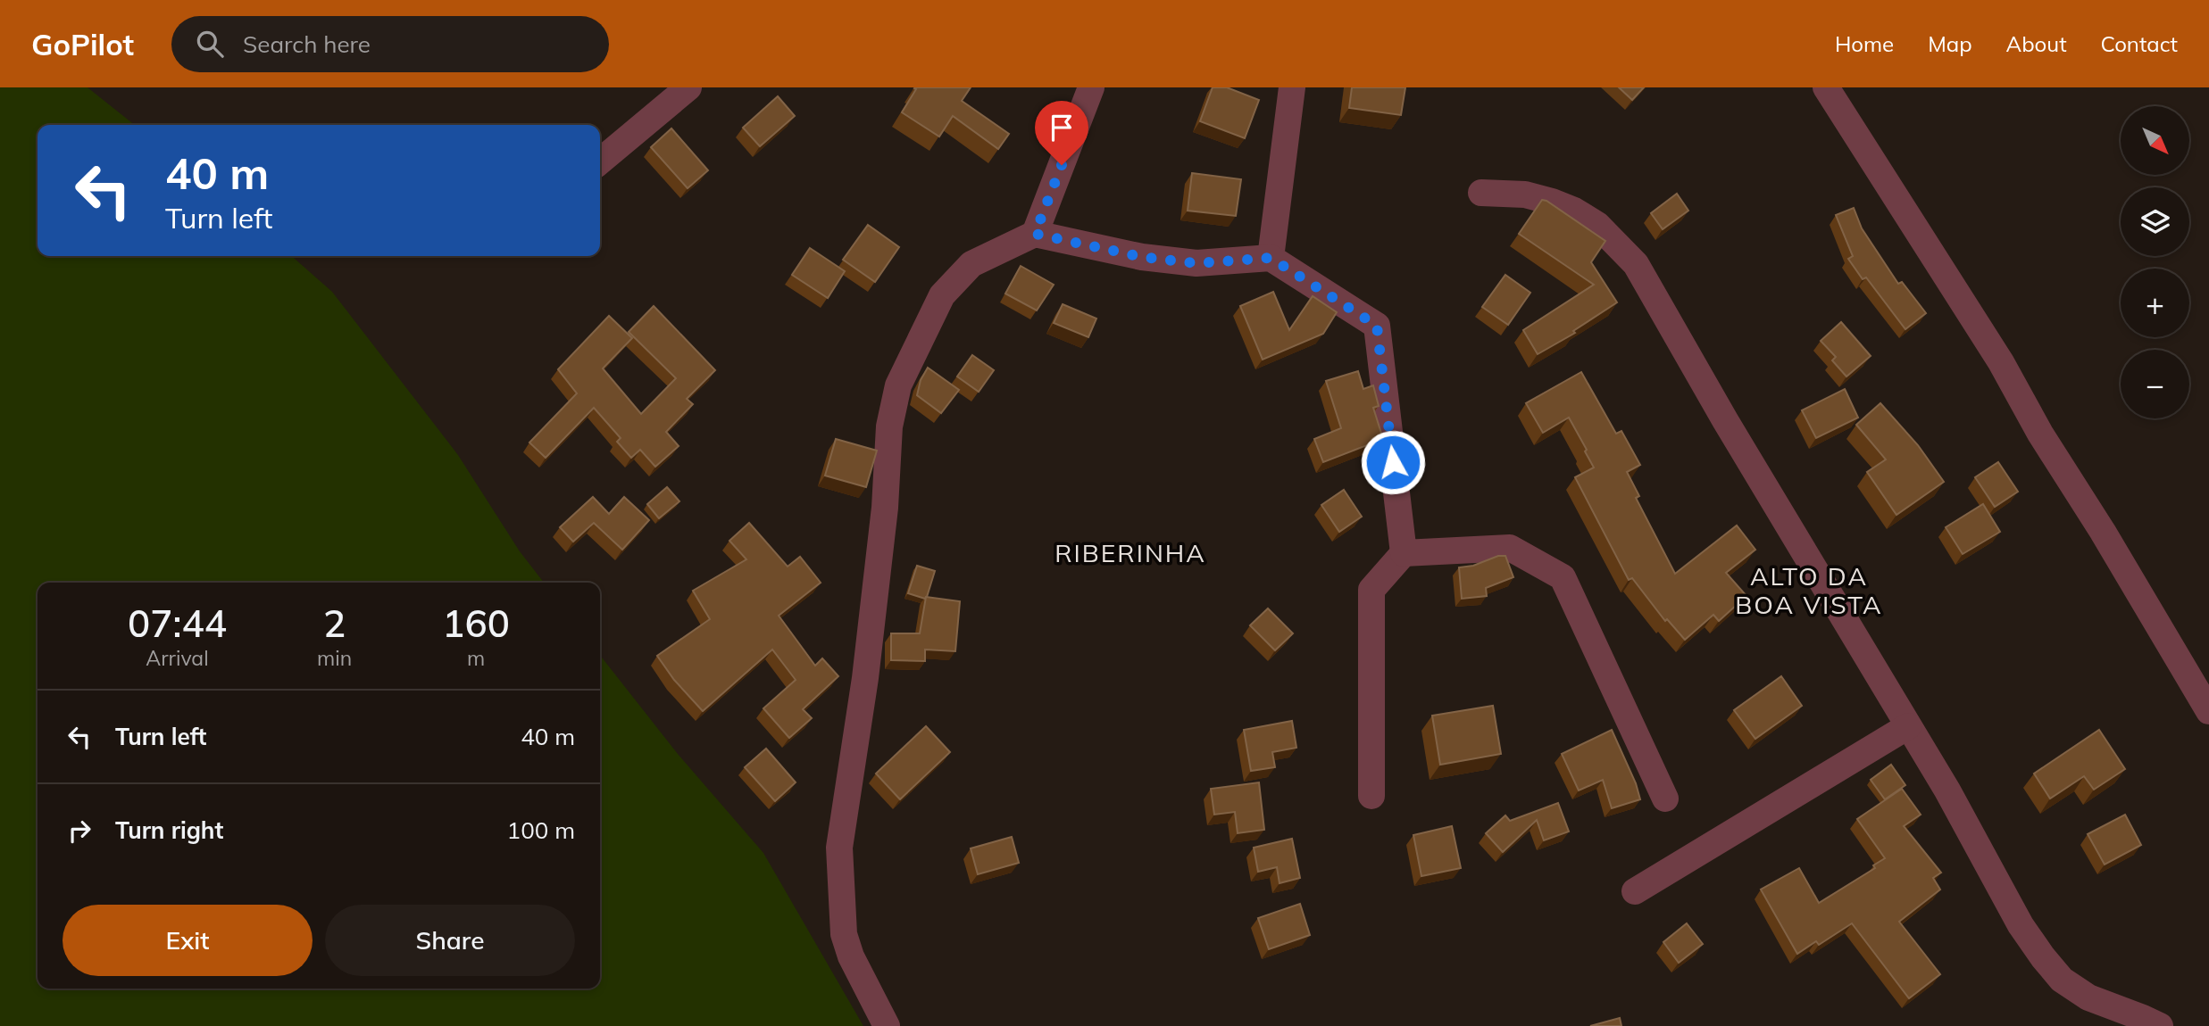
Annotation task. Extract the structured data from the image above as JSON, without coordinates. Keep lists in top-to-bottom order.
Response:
{
  "districts": ["RIBERINHA", "ALTO DA BOA VISTA"],
  "north": "bottom right",
  "page": {
    "header": "GoPilot",
    "search": "Search here",
    "nav": [
      "Home",
      "Map",
      "About",
      "Contact"
    ],
    "map_buttons": ["+", "−"],
    "turn": ["40 m", "Turn left"],
    "eta": [
      "07:44",
      "Arrival",
      "2",
      "min",
      "160",
      "m"
    ],
    "list": [
      {
        "name": "Turn left",
        "value": "40 m"
      },
      {
        "name": "Turn right",
        "value": "100 m"
      }
    ],
    "buttons": ["Exit", "Share"]
  }
}
